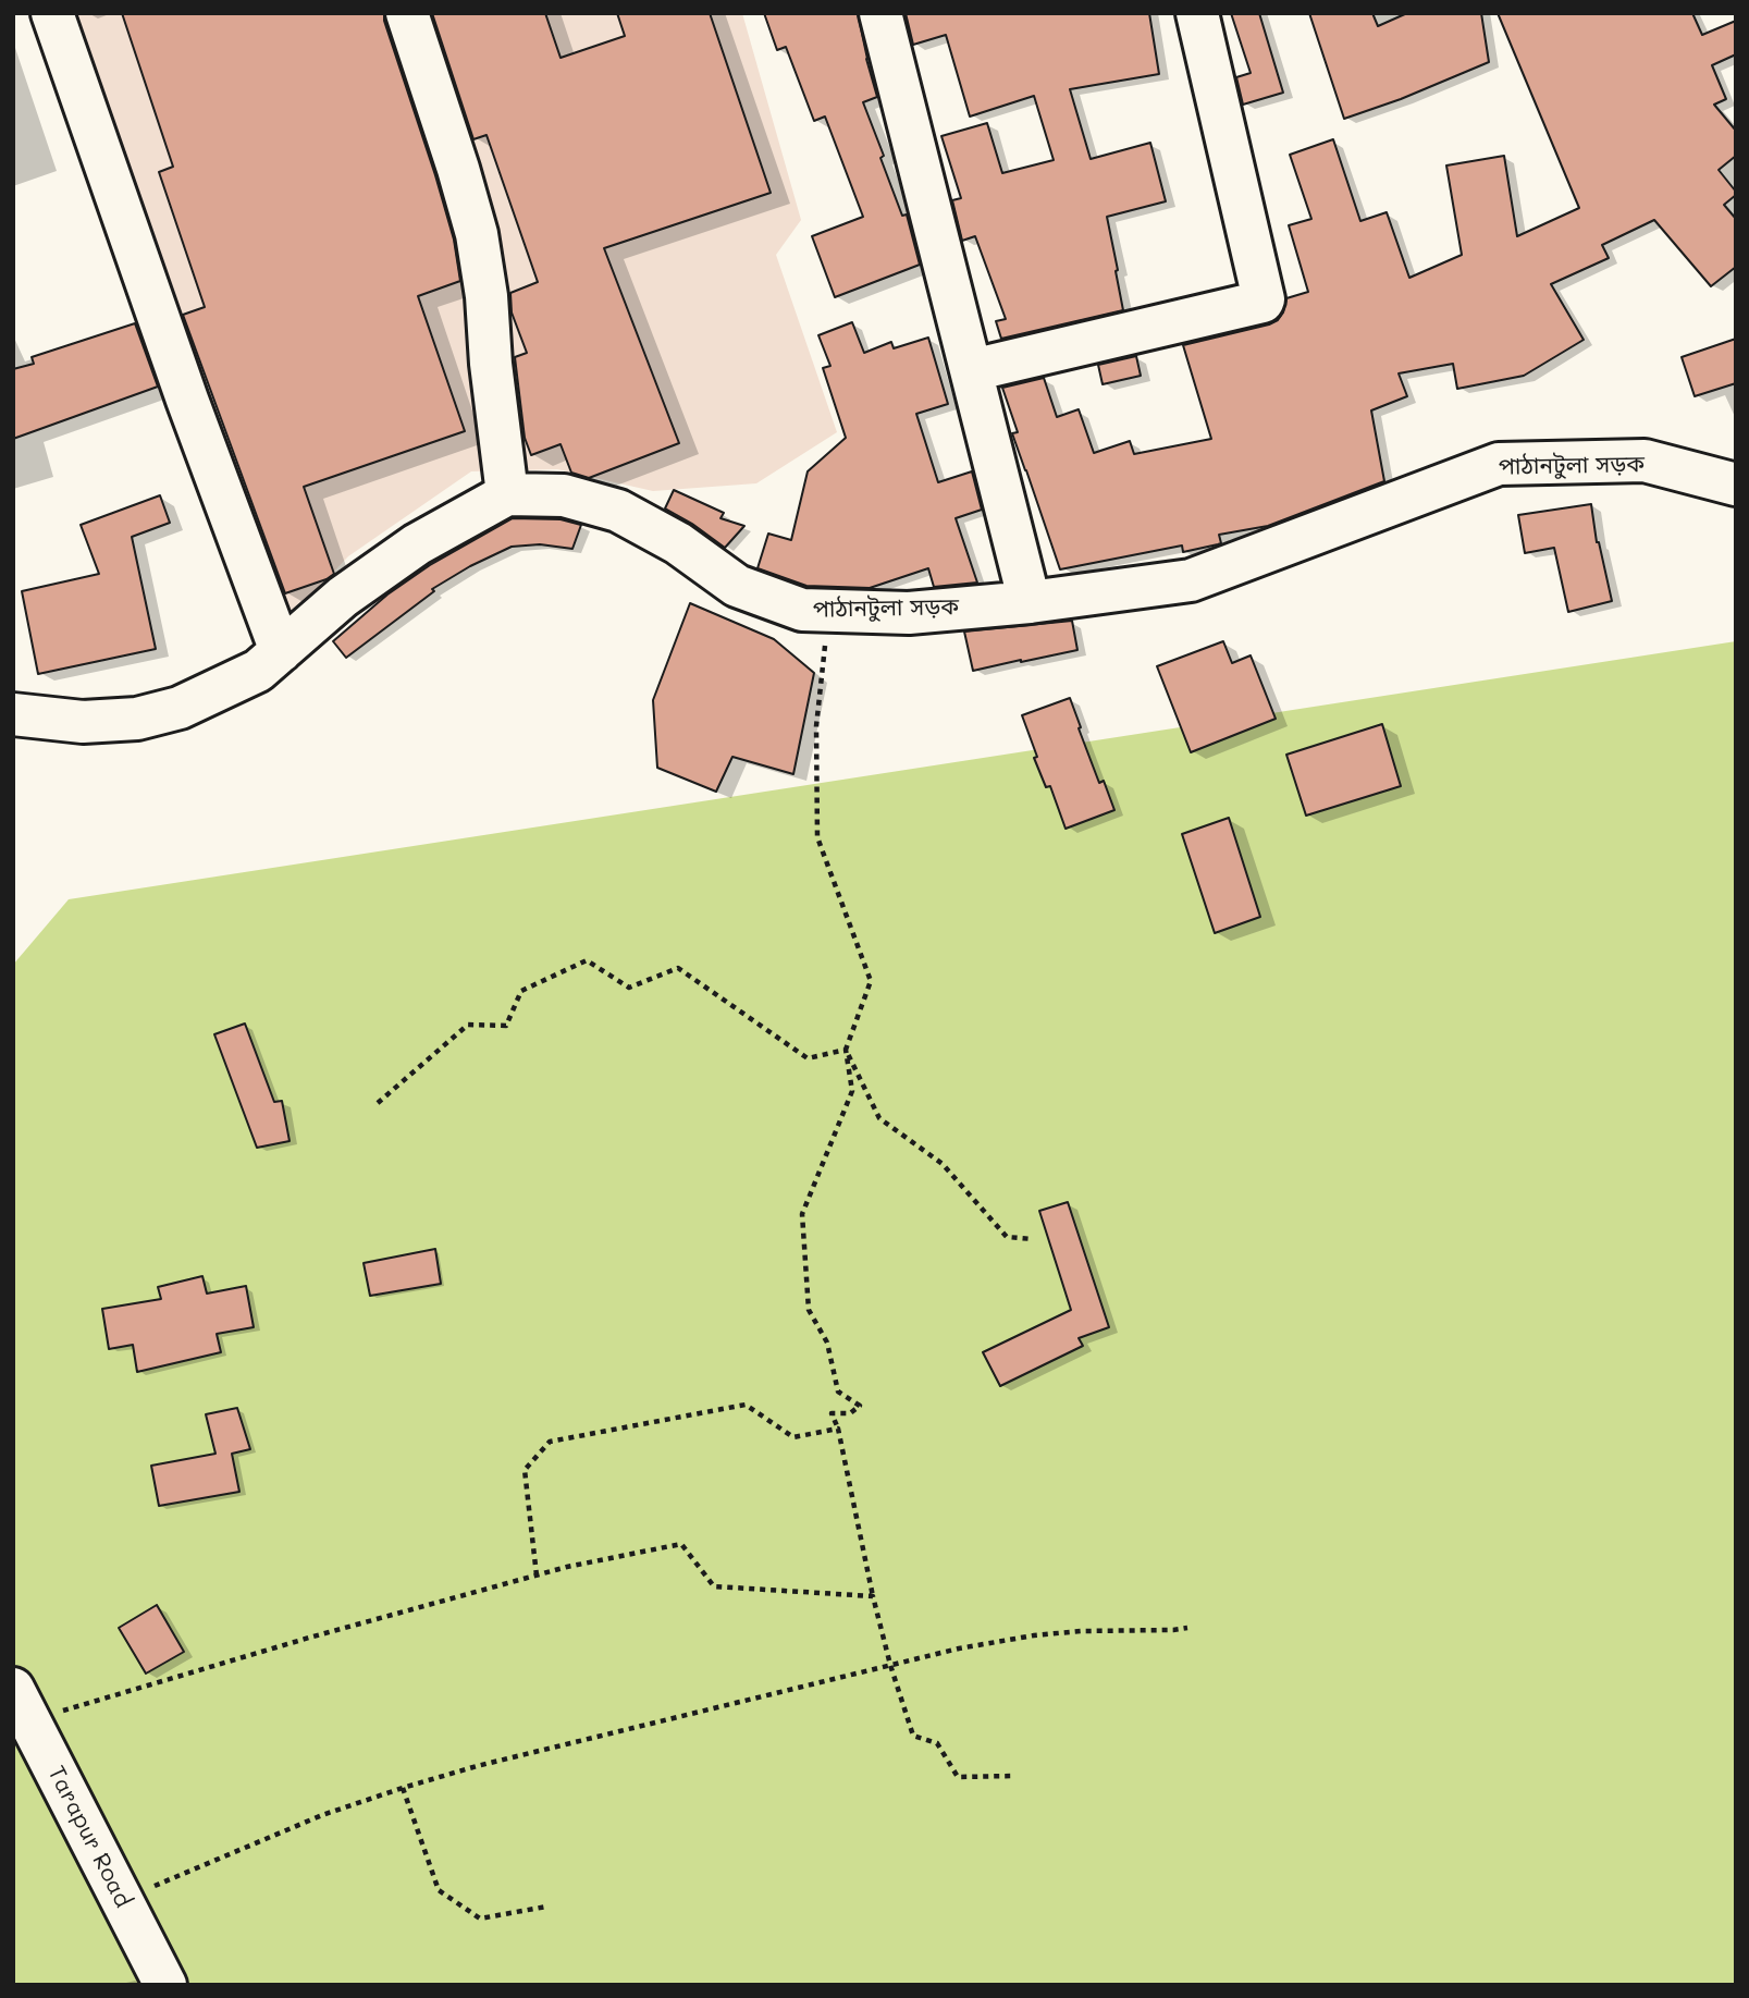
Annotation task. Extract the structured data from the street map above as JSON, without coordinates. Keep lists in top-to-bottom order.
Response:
{
  "streets": {
    "street": ["পাঠানটুলা সড়ক", "Tarapur Road"]
  }
}
